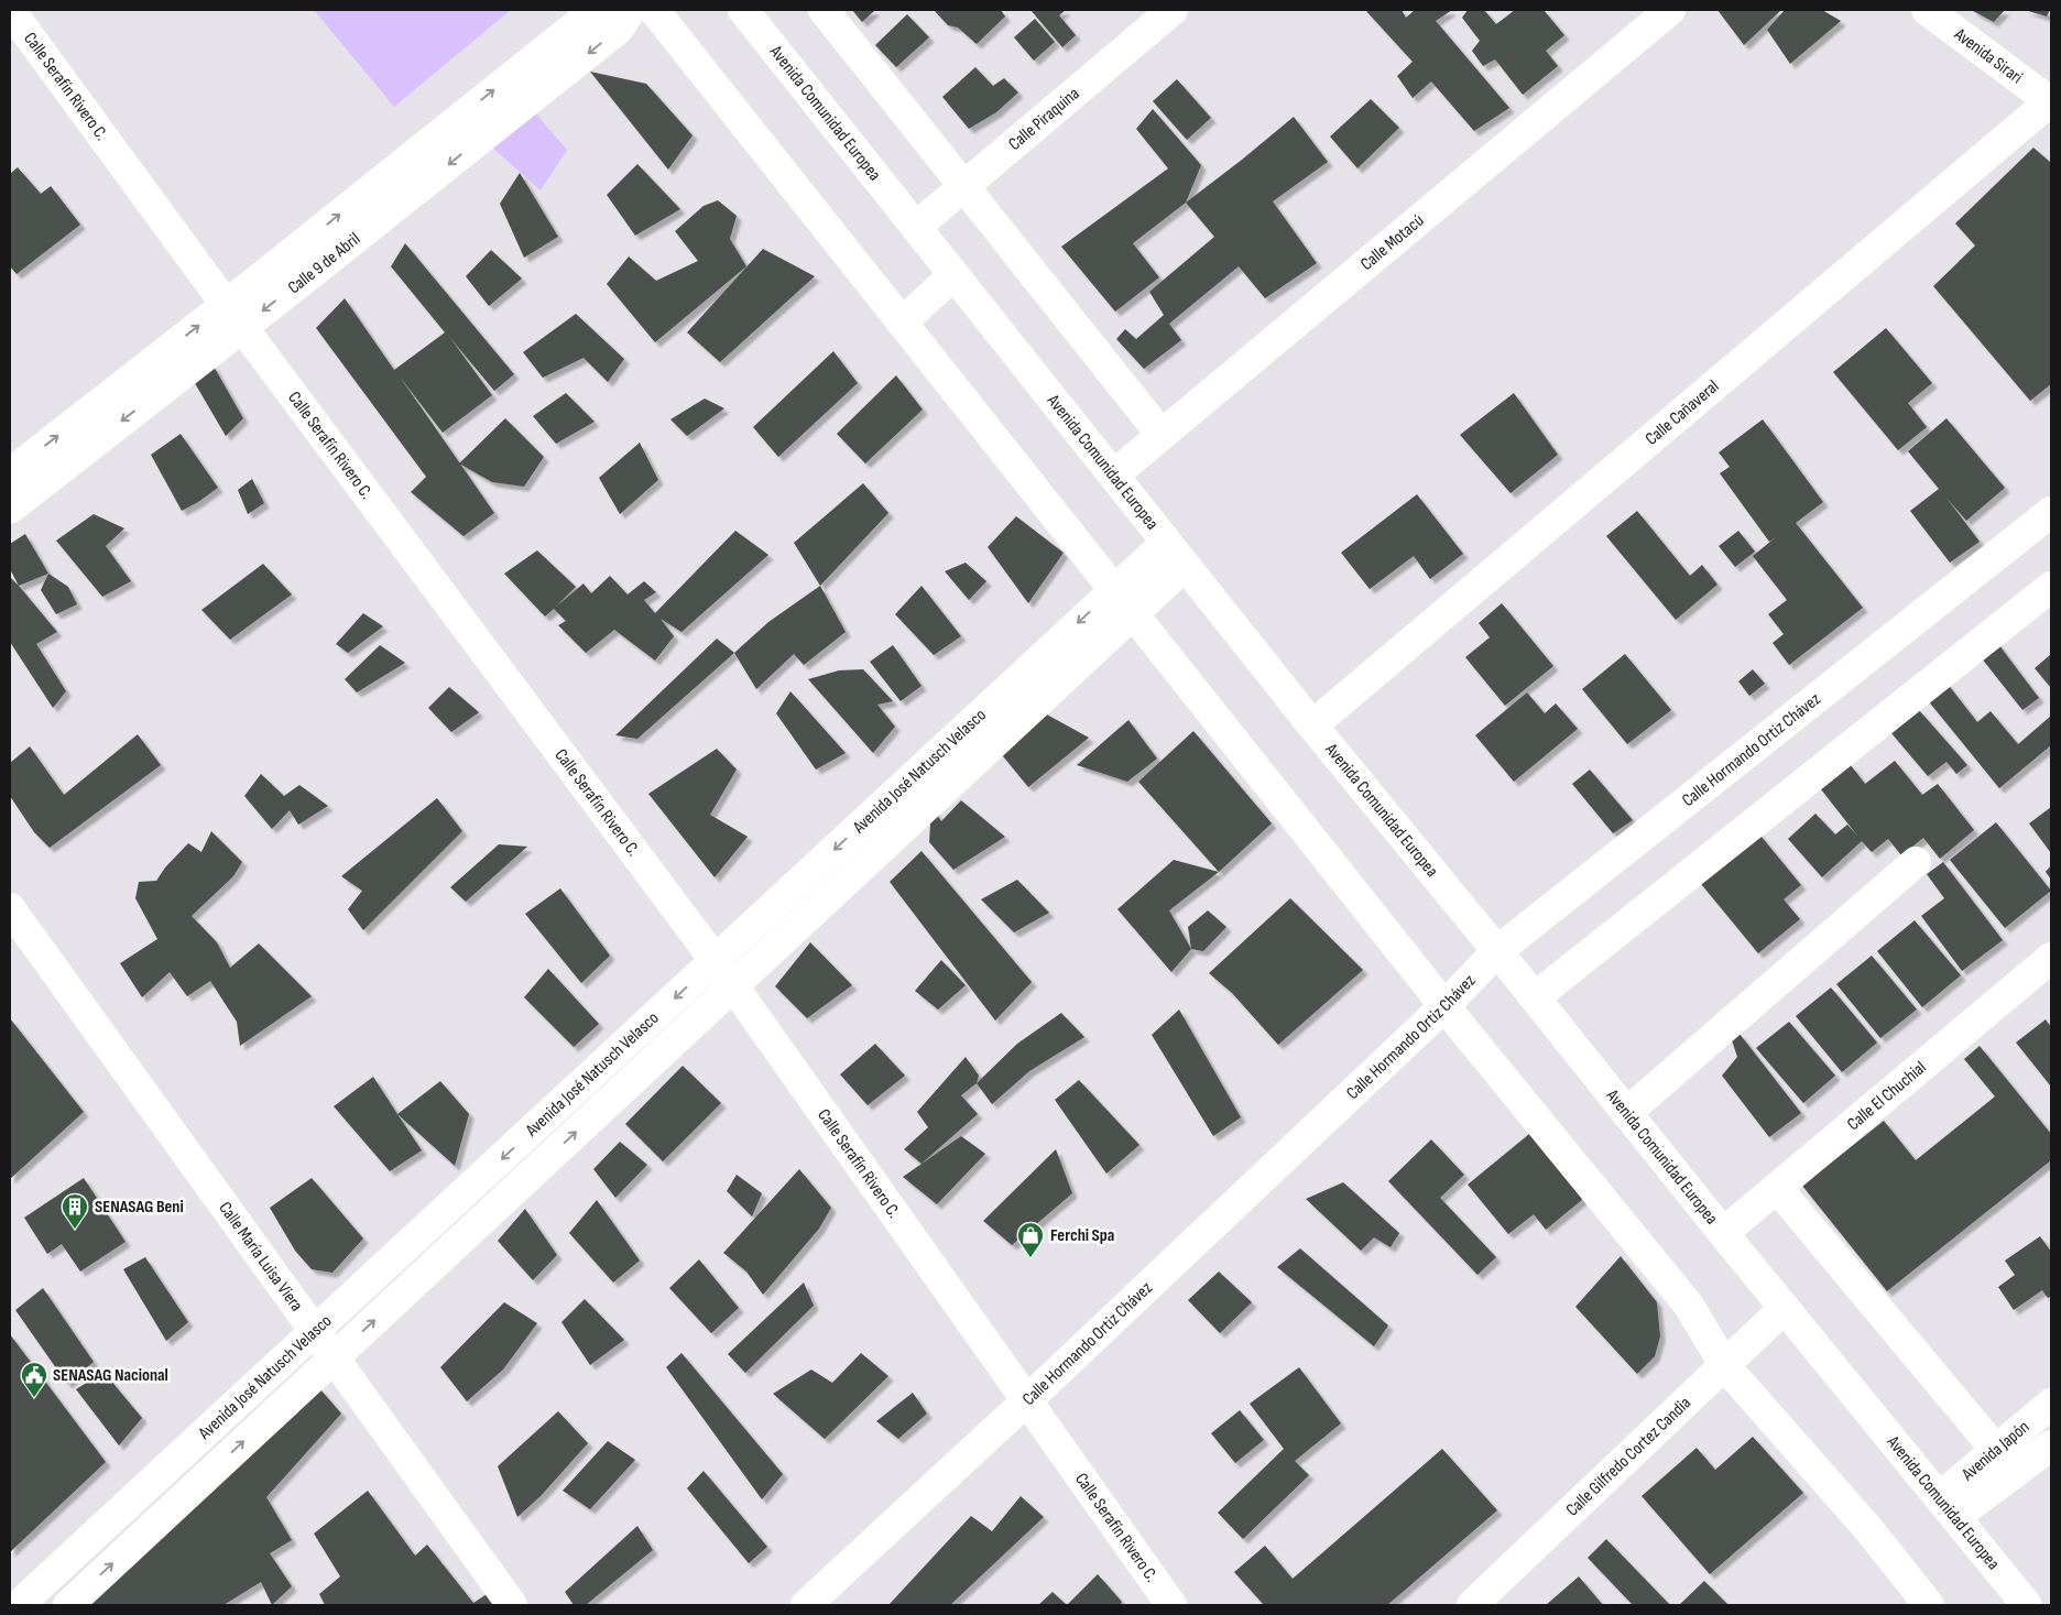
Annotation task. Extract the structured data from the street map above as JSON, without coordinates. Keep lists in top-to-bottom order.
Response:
{
  "streets": {
    "main road": [
      "Avenida Sirari",
      "Calle Serafín Rivero C.",
      "Avenida Comunidad Europea",
      "Calle Piraquina",
      "Calle Motacú",
      "Calle 9 de Abril",
      "Calle Cañaveral",
      "Calle Hormando Ortiz Chávez",
      "Avenida José Natusch Velasco",
      "Calle El Chuchial",
      "Calle María Luisa Viera",
      "Avenida Japón",
      "Calle Gilfredo Cortez Candia"
    ]
  },
  "crossings": [
    ["Avenida Sirari", "Calle Cañaveral"],
    ["Calle Serafín Rivero C.", "Calle 9 de Abril"],
    ["Calle Serafín Rivero C.", "Calle Hormando Ortiz Chávez"],
    ["Calle Serafín Rivero C.", "Avenida José Natusch Velasco"],
    ["Avenida Comunidad Europea", "Calle Piraquina"],
    ["Avenida Comunidad Europea", "Calle Motacú"],
    ["Avenida Comunidad Europea", "Calle Cañaveral"],
    ["Avenida Comunidad Europea", "Calle Hormando Ortiz Chávez"],
    ["Avenida Comunidad Europea", "Avenida José Natusch Velasco"],
    ["Avenida Comunidad Europea", "Calle El Chuchial"],
    ["Avenida Comunidad Europea", "Avenida Japón"],
    ["Avenida Comunidad Europea", "Calle Gilfredo Cortez Candia"],
    ["Avenida José Natusch Velasco", "Calle María Luisa Viera"]
  ],
  "places": {
    "building": ["SENASAG Beni"],
    "shop": ["Ferchi Spa"],
    "public building": ["SENASAG Nacional"]
  }
}
